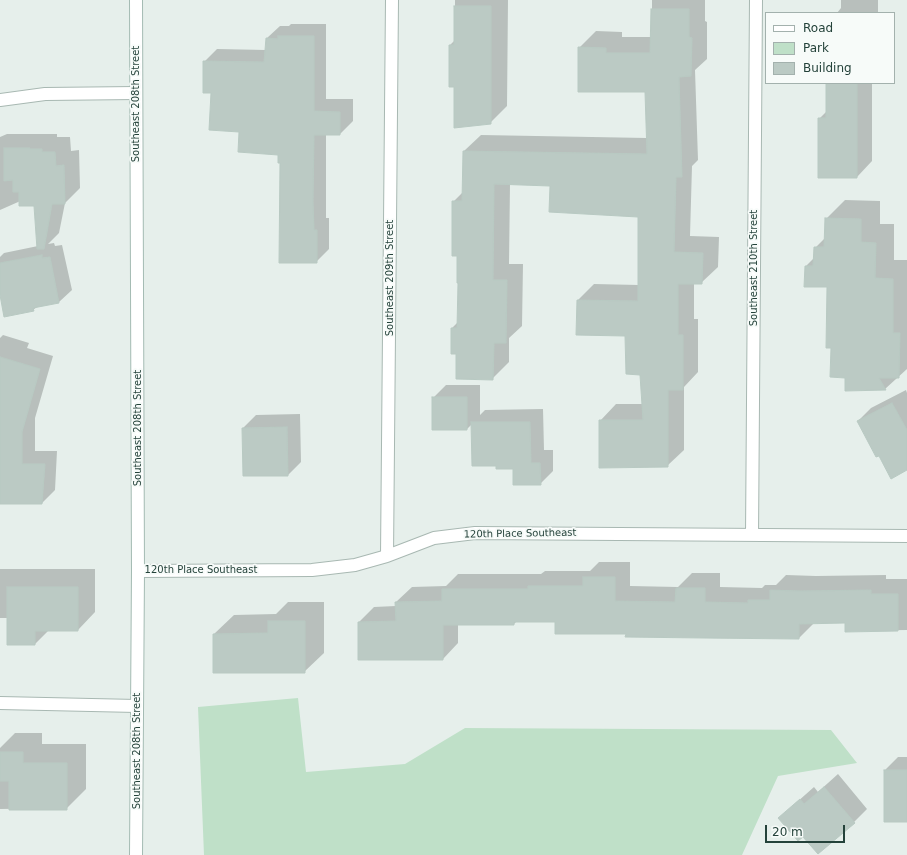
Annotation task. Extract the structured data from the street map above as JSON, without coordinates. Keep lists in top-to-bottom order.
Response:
{
  "streets": {
    "street": [
      "Southeast 208th Street",
      "Southeast 210th Street",
      "Southeast 209th Street",
      "120th Place Southeast"
    ]
  },
  "crossings": [
    ["Southeast 208th Street", "120th Place Southeast"],
    ["Southeast 210th Street", "120th Place Southeast"],
    ["Southeast 209th Street", "120th Place Southeast"]
  ],
  "legend": ["Road", "Park", "Building"],
  "scale_bar": "20 m"
}
